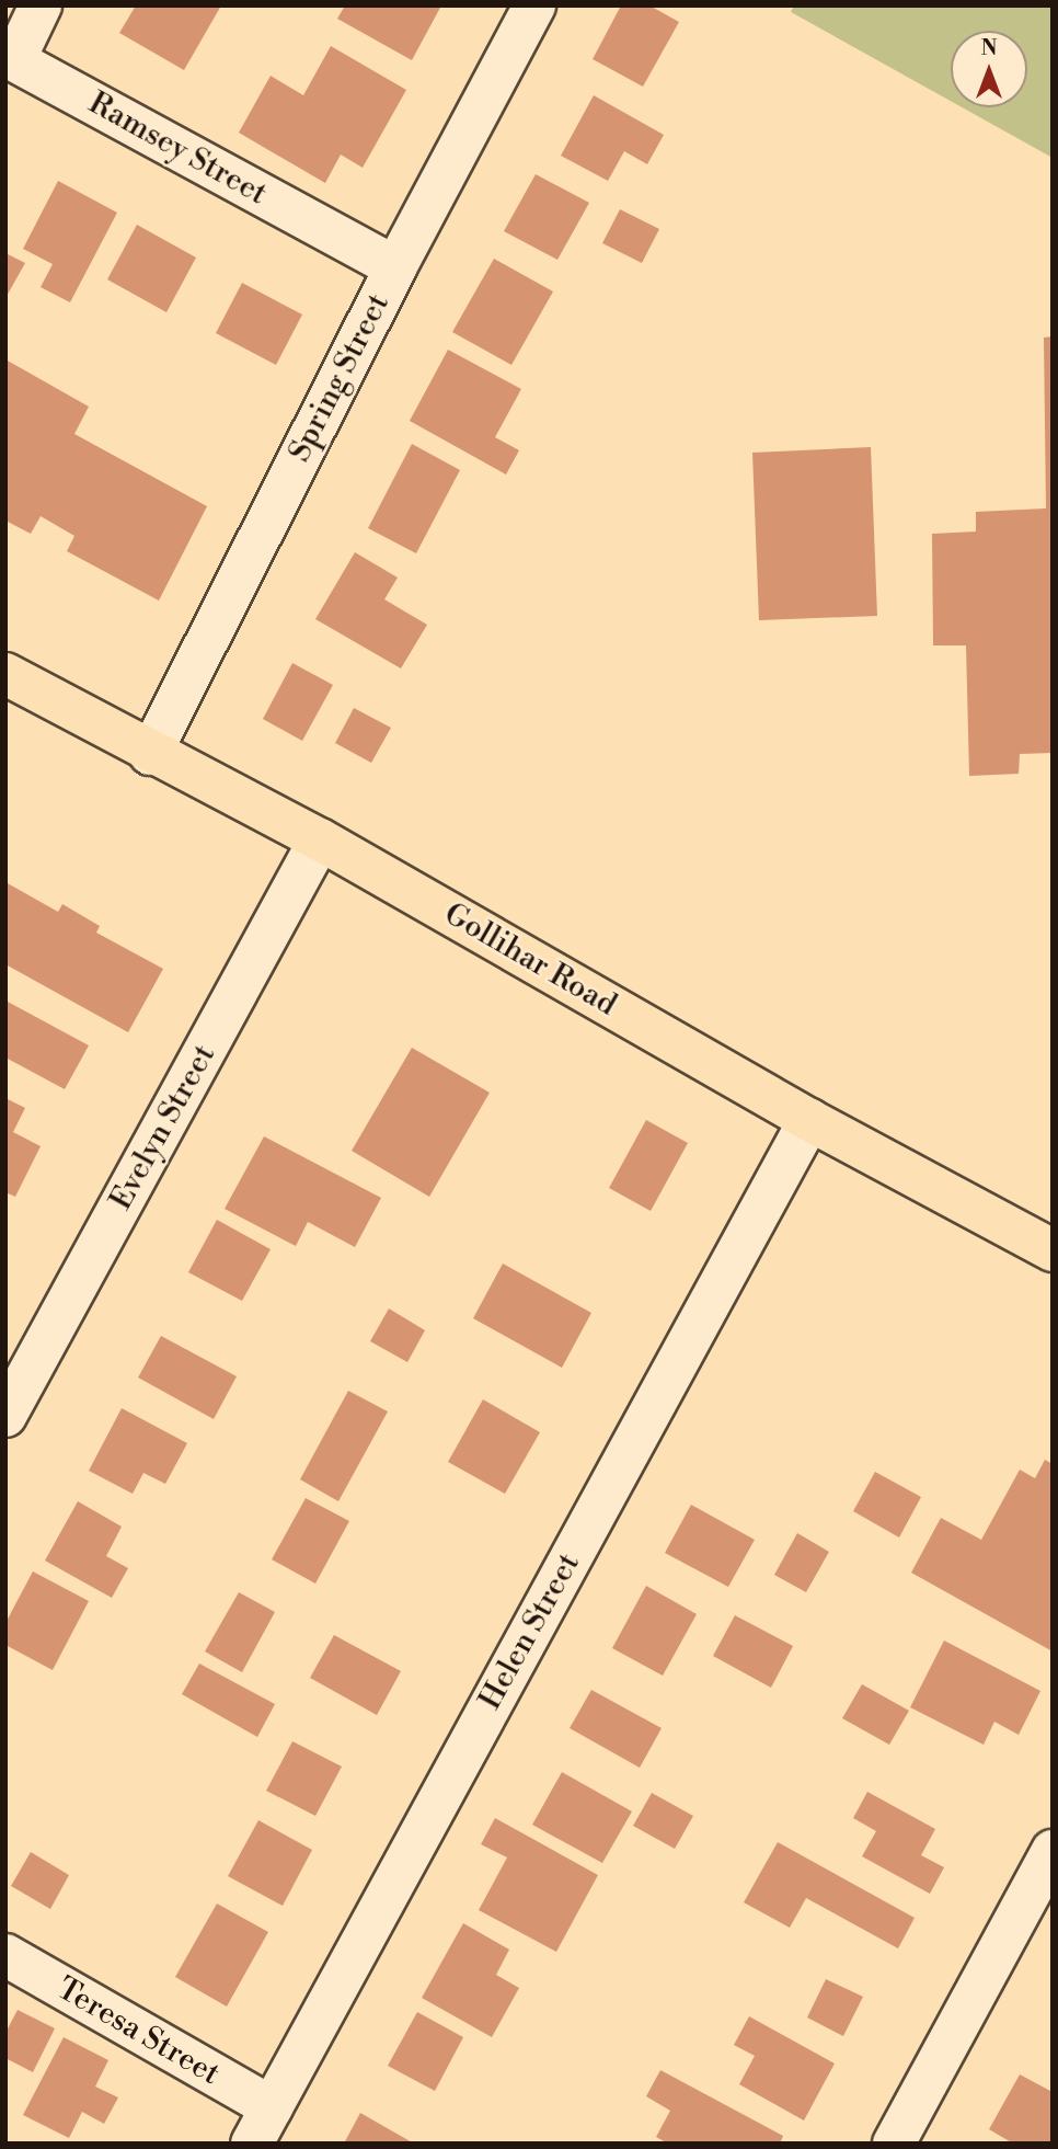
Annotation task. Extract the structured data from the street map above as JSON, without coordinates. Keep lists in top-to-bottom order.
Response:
{
  "streets": {
    "main road": ["Gollihar Road"],
    "street": [
      "Ramsey Street",
      "Spring Street",
      "Evelyn Street",
      "Helen Street",
      "Teresa Street"
    ]
  },
  "crossings": [
    ["Ramsey Street", "Spring Street"],
    ["Spring Street", "Gollihar Road"],
    ["Gollihar Road", "Evelyn Street"],
    ["Gollihar Road", "Helen Street"],
    ["Helen Street", "Teresa Street"]
  ],
  "north": "top"
}
